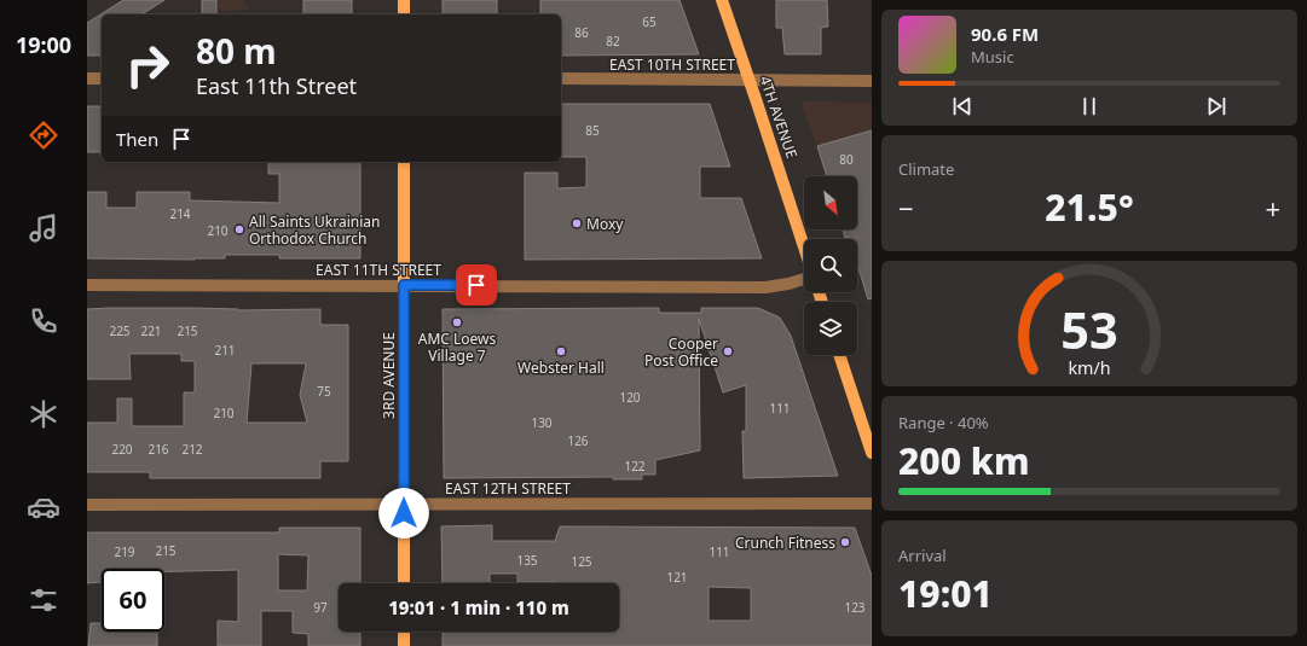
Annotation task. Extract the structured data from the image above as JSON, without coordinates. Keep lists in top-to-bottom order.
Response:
{
  "streets": {
    "main road": ["4TH AVENUE", "3RD AVENUE"],
    "street": ["EAST 10TH STREET", "EAST 11TH STREET", "EAST 12TH STREET"]
  },
  "crossings": [
    ["EAST 10TH STREET", "4TH AVENUE"],
    ["EAST 11TH STREET", "3RD AVENUE"],
    ["3RD AVENUE", "EAST 12TH STREET"]
  ],
  "places": [
    "Moxy",
    "All Saints Ukrainian Orthodox Church",
    "AMC Loews Village 7",
    "Webster Hall",
    "Cooper Post Office",
    "Crunch Fitness"
  ],
  "house_numbers": [
    "65",
    "86",
    "82",
    "85",
    "80",
    "214",
    "210",
    "225",
    "221",
    "215",
    "211",
    "75",
    "120",
    "111",
    "210",
    "130",
    "126",
    "220",
    "216",
    "212",
    "122",
    "215",
    "219",
    "111",
    "135",
    "125",
    "121",
    "97",
    "123"
  ],
  "north": "bottom right",
  "page": {
    "tabs": "19:00",
    "turn": ["80 m", "East 11th Street"],
    "song": ["90.6 FM", "Music"],
    "then": "Then",
    "tile": [
      "Climate",
      ["Range · 40%", "200 km"],
      ["Arrival", "19:01"]
    ],
    "heat": ["−", "21.5°", "+"],
    "limit": "60",
    "trip": "19:01 · 1 min · 110 m",
    "gauge": ["53", "km/h"]
  }
}
